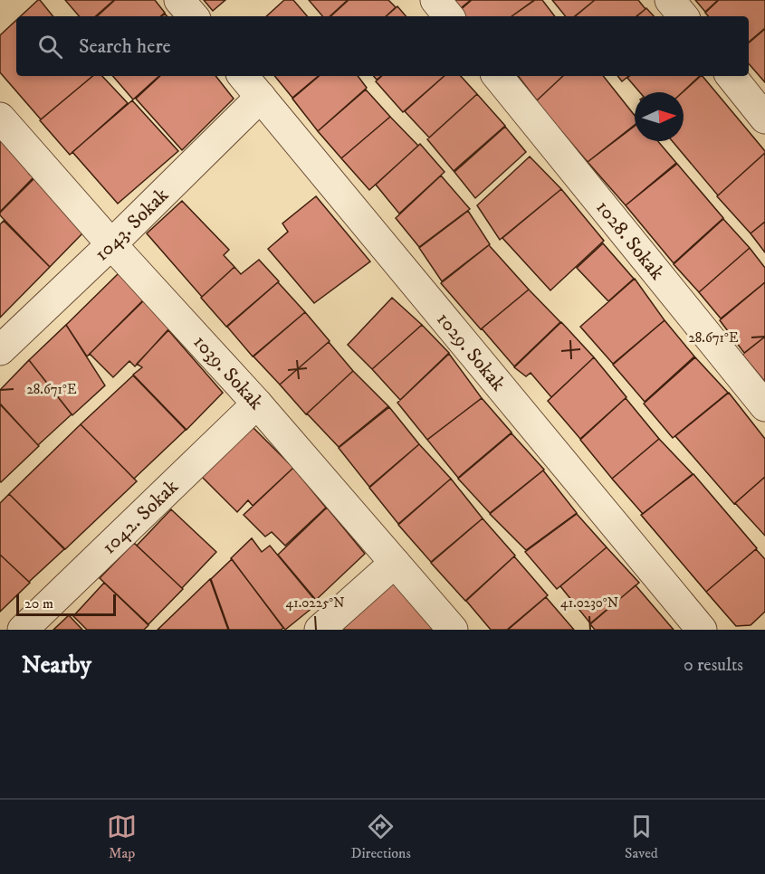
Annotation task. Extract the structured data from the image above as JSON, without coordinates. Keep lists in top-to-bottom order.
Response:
{
  "streets": {
    "street": [
      "1043. Sokak",
      "1028. Sokak",
      "1029. Sokak",
      "1039. Sokak",
      "1042. Sokak"
    ]
  },
  "crossings": [
    ["1043. Sokak", "1029. Sokak"],
    ["1043. Sokak", "1039. Sokak"],
    ["1039. Sokak", "1042. Sokak"]
  ],
  "scale_bar": "20 m",
  "north": "right",
  "page": {
    "search": "Search here",
    "scale": "20 m",
    "heading": ["Nearby", "0 results"],
    "nav": ["Map", "Directions", "Saved"]
  },
  "coordinates": ["28.671°E", "41.0225°N", "41.0230°N"]
}
